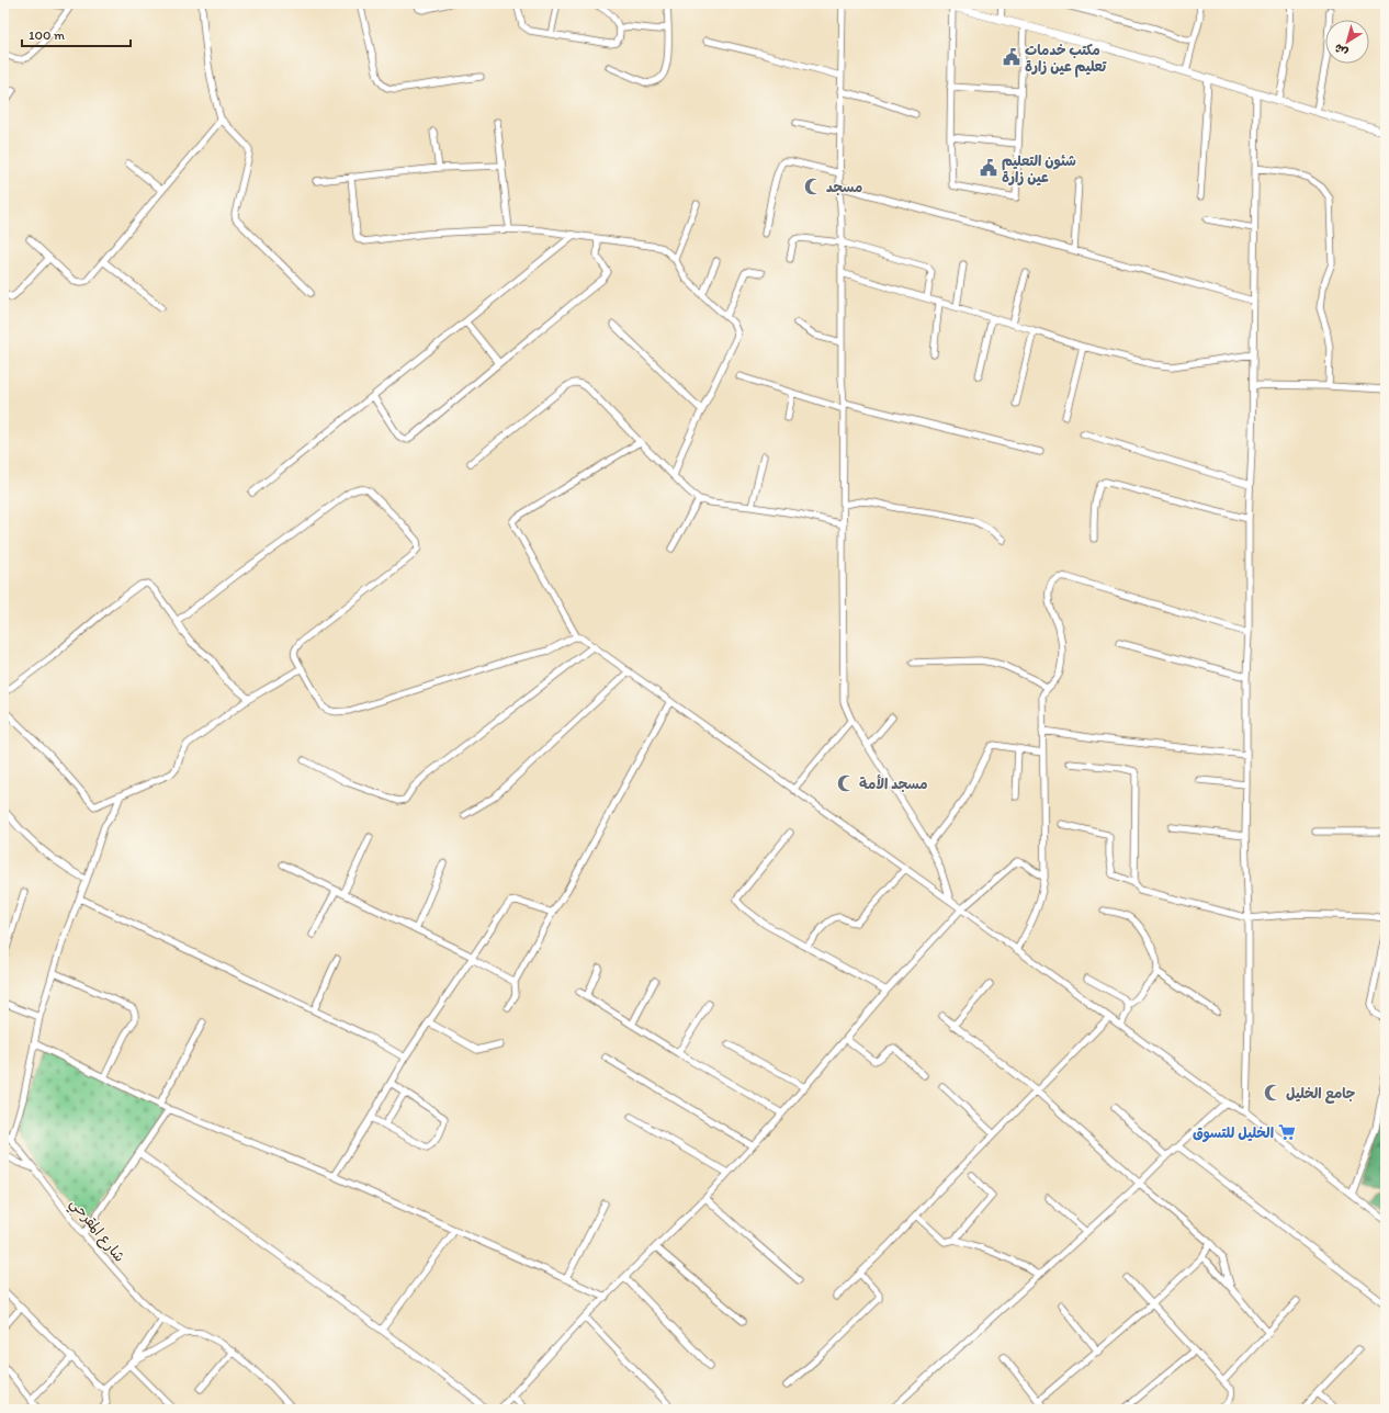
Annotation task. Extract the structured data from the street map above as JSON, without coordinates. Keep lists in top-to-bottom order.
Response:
{
  "streets": {
    "street": ["شارع المقرحي"]
  },
  "places": {
    "public building": ["مكتب خدمات تعليم عين زارة", "شئون التعليم عين زارة"],
    "mosque": ["مسجد", "مسجد الأمة", "جامع الخليل"],
    "supermarket": ["الخليل للتسوق"]
  },
  "scale_bar": "100 m",
  "north": "bottom left"
}
